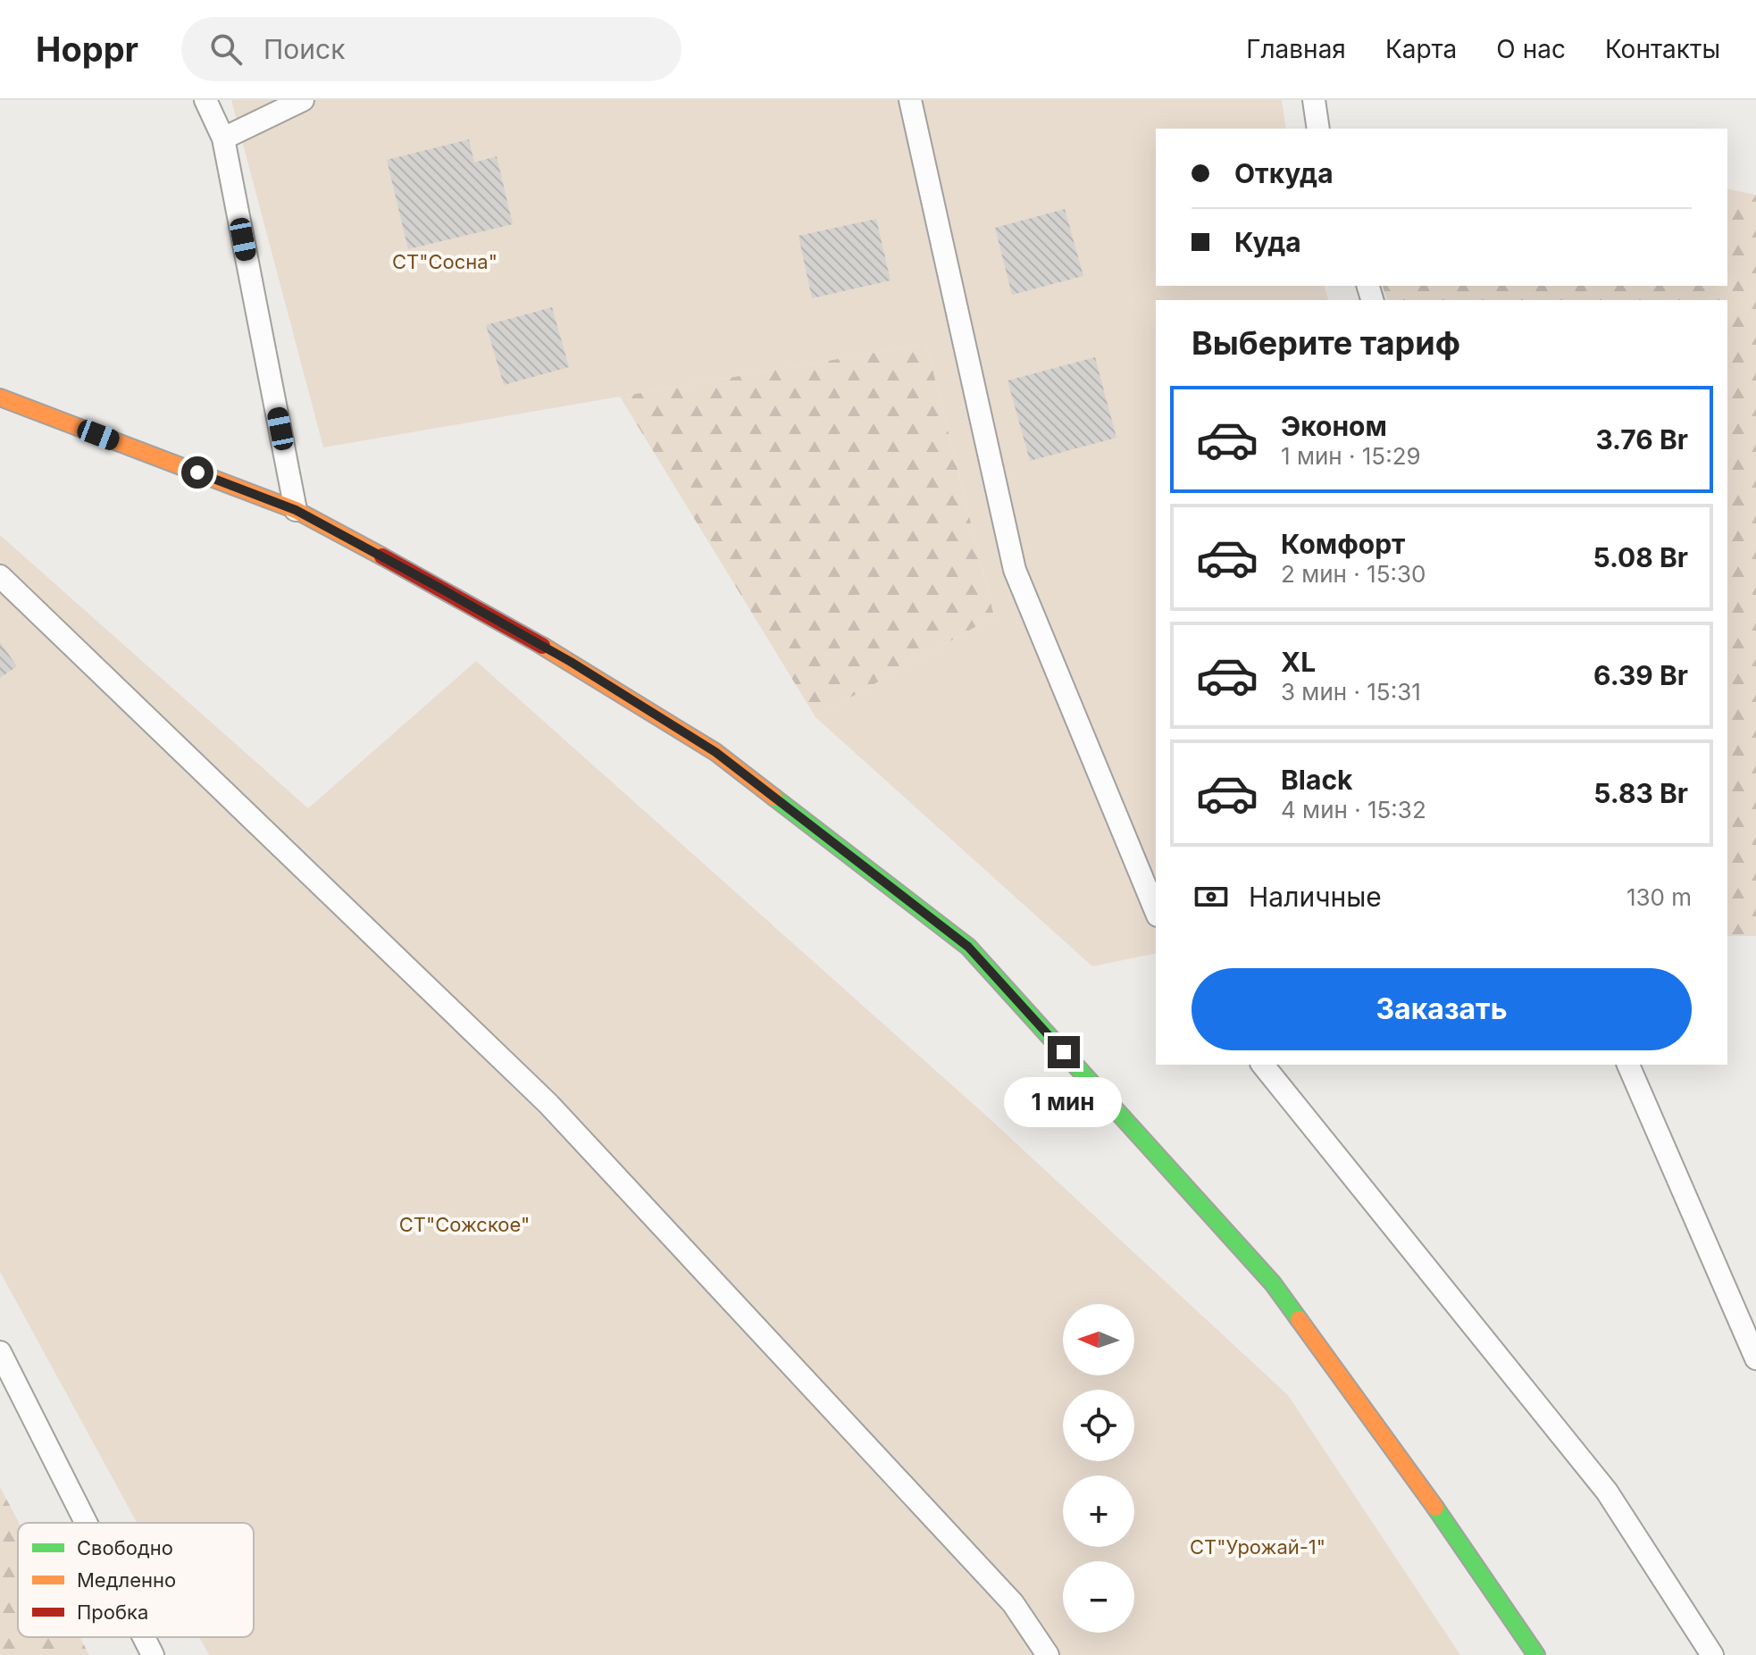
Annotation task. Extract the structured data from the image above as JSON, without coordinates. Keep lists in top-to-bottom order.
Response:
{
  "parks": ["СТ\"Сосна\"", "СТ\"Сожское\"", "СТ\"Урожай-1\""],
  "legend": ["Свободно", "Медленно", "Пробка"],
  "north": "left",
  "page": {
    "header": "Hoppr",
    "search": "Поиск",
    "nav": [
      "Главная",
      "Карта",
      "О нас",
      "Контакты"
    ],
    "banner": ["Откуда", "Куда"],
    "heading": "Выберите тариф",
    "list": [
      {
        "name": "Эконом",
        "note": "1 мин · 15:29",
        "value": "3.76 Br"
      },
      {
        "name": "Комфорт",
        "note": "2 мин · 15:30",
        "value": "5.08 Br"
      },
      {
        "name": "XL",
        "note": "3 мин · 15:31",
        "value": "6.39 Br"
      },
      {
        "name": "Black",
        "note": "4 мин · 15:32",
        "value": "5.83 Br"
      }
    ],
    "pay": ["Наличные", "130 m"],
    "buttons": "Заказать",
    "bubble": "1 мин",
    "map_buttons": ["+", "−"]
  }
}
